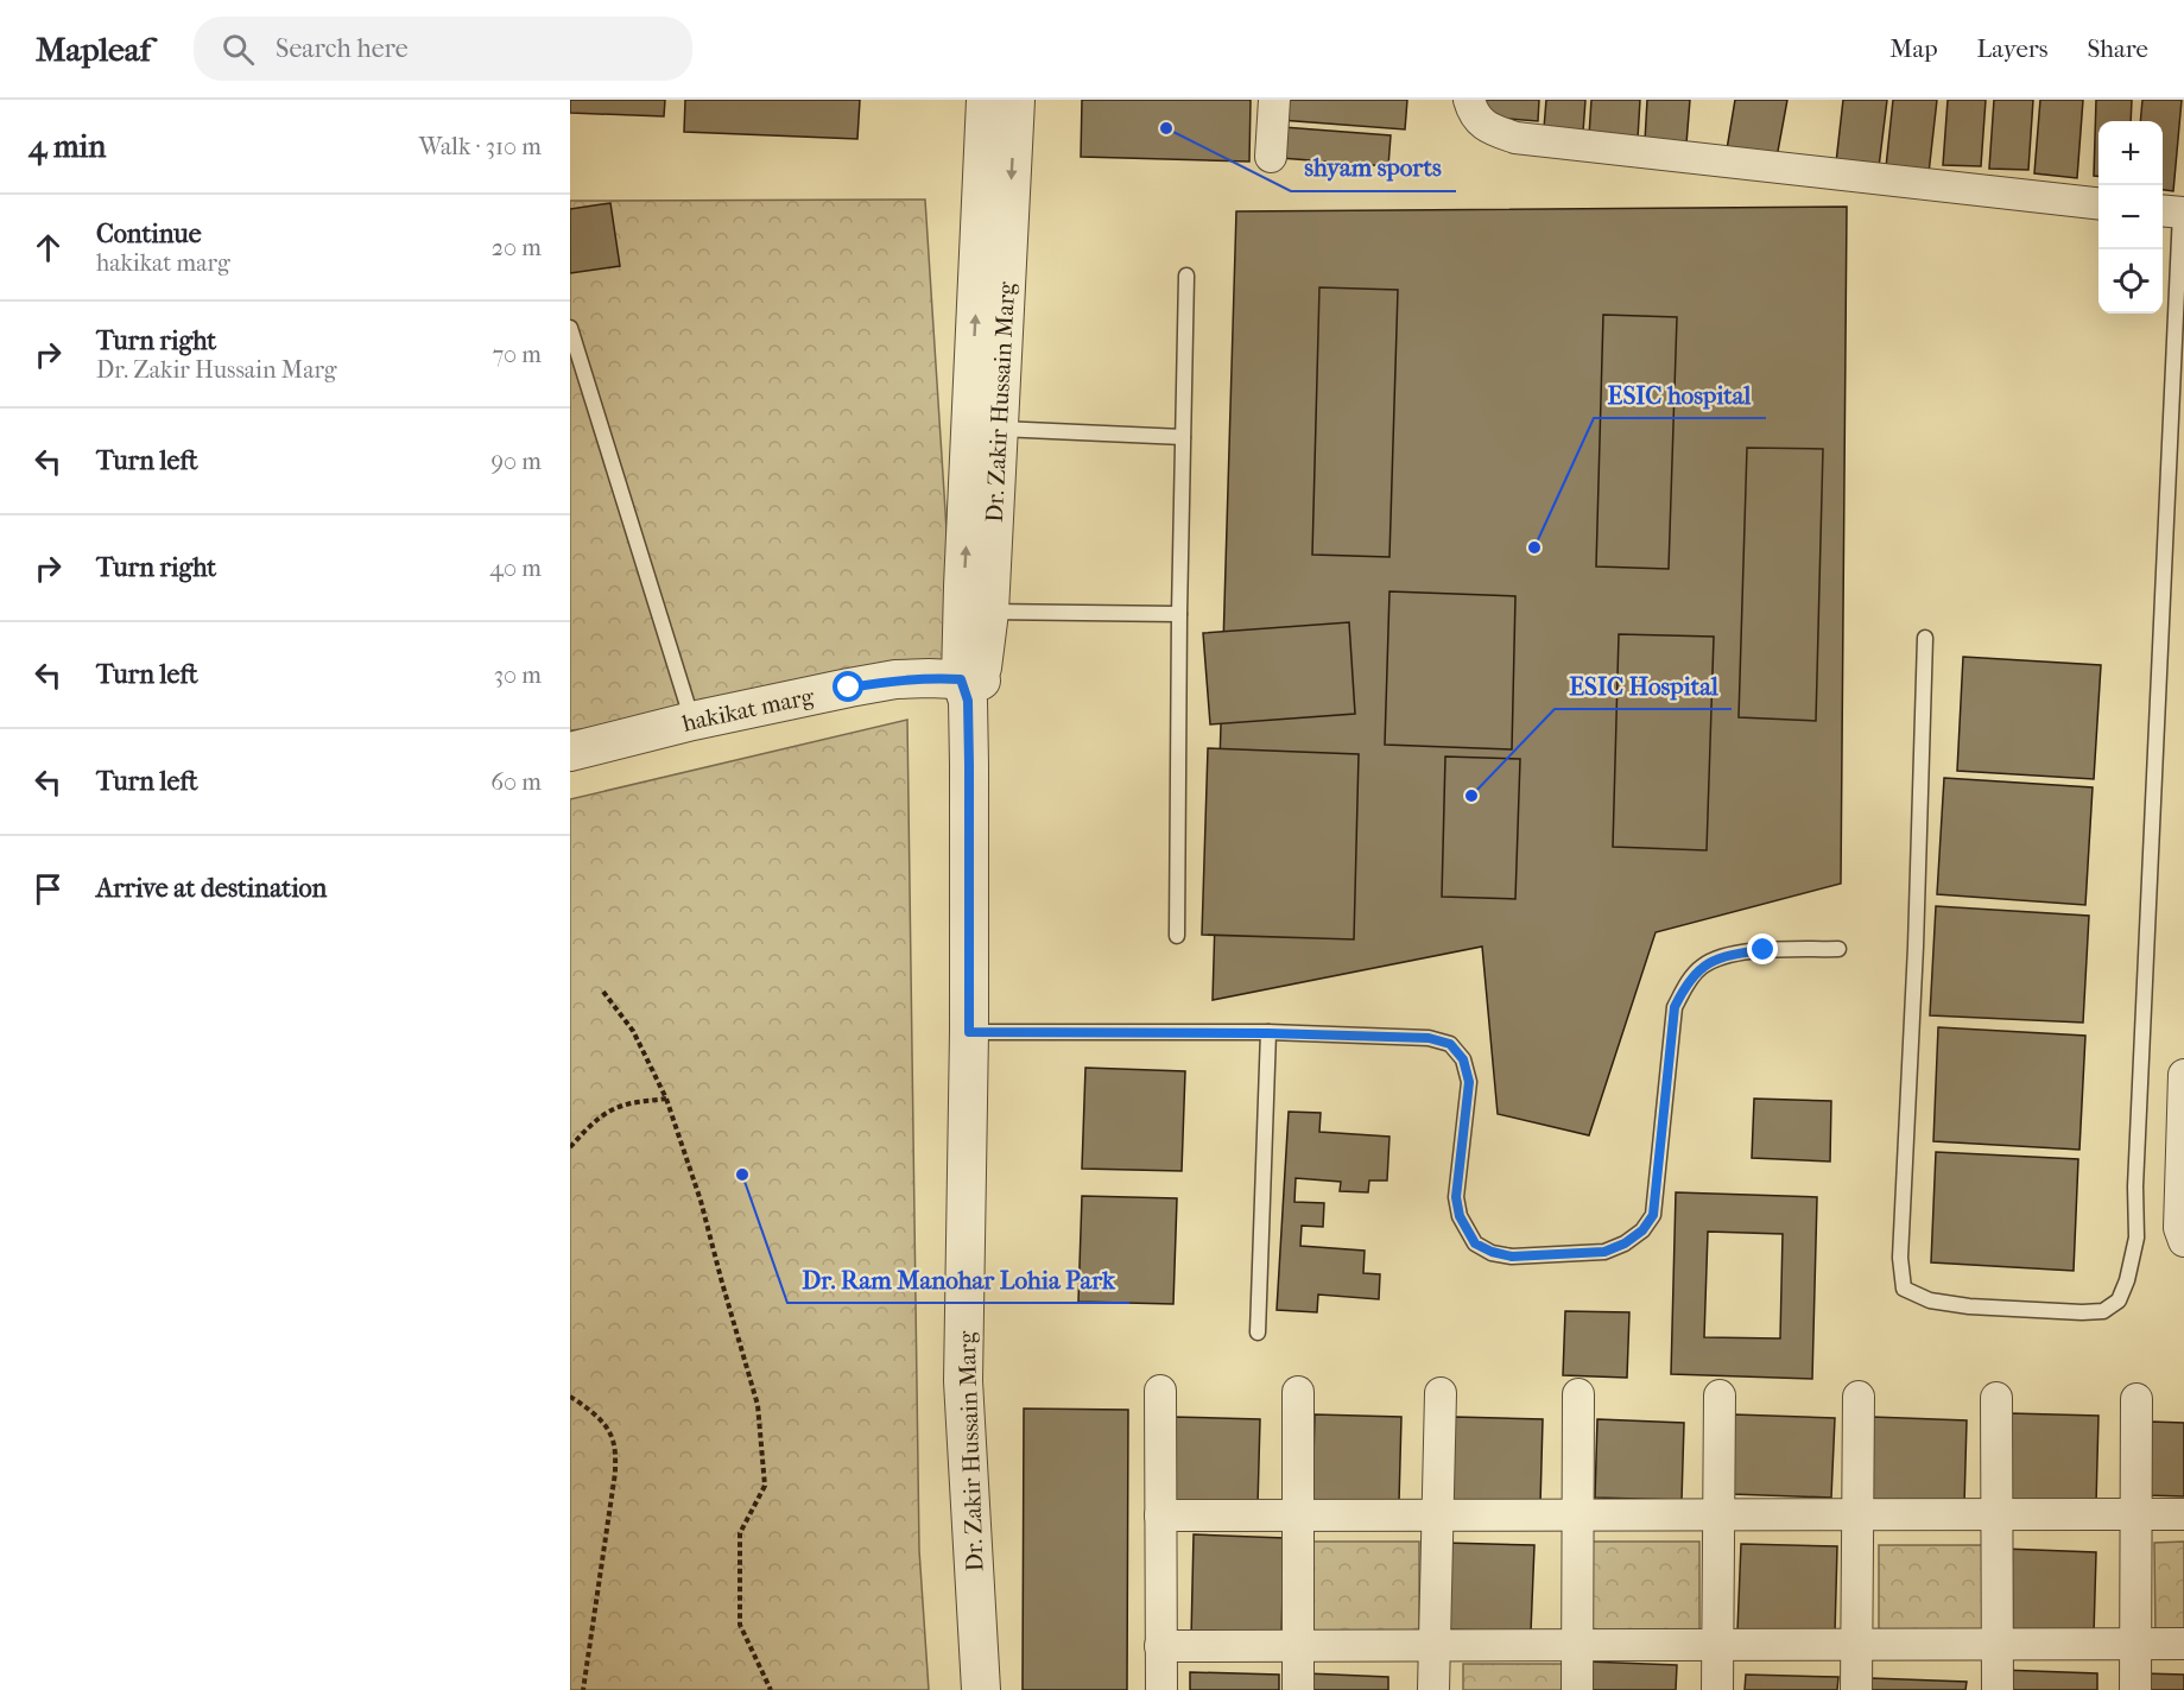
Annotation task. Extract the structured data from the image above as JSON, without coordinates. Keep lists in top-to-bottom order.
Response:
{
  "streets": {
    "street": ["Dr. Zakir Hussain Marg", "hakikat marg"]
  },
  "crossings": [
    ["Dr. Zakir Hussain Marg", "hakikat marg"]
  ],
  "places": [
    "shyam sports",
    "ESIC hospital",
    "ESIC Hospital",
    "Dr. Ram Manohar Lohia Park"
  ],
  "page": {
    "header": "Mapleaf",
    "search": "Search here",
    "nav": ["Map", "Layers", "Share"],
    "heading": ["4 min", "Walk · 310 m"],
    "map_buttons": ["+", "−"],
    "list": [
      ["Continue", "hakikat marg", "20 m"],
      ["Turn right", "Dr. Zakir Hussain Marg", "70 m"],
      ["Turn left", "90 m"],
      ["Turn right", "40 m"],
      ["Turn left", "30 m"],
      ["Turn left", "60 m"],
      "Arrive at destination"
    ]
  }
}
